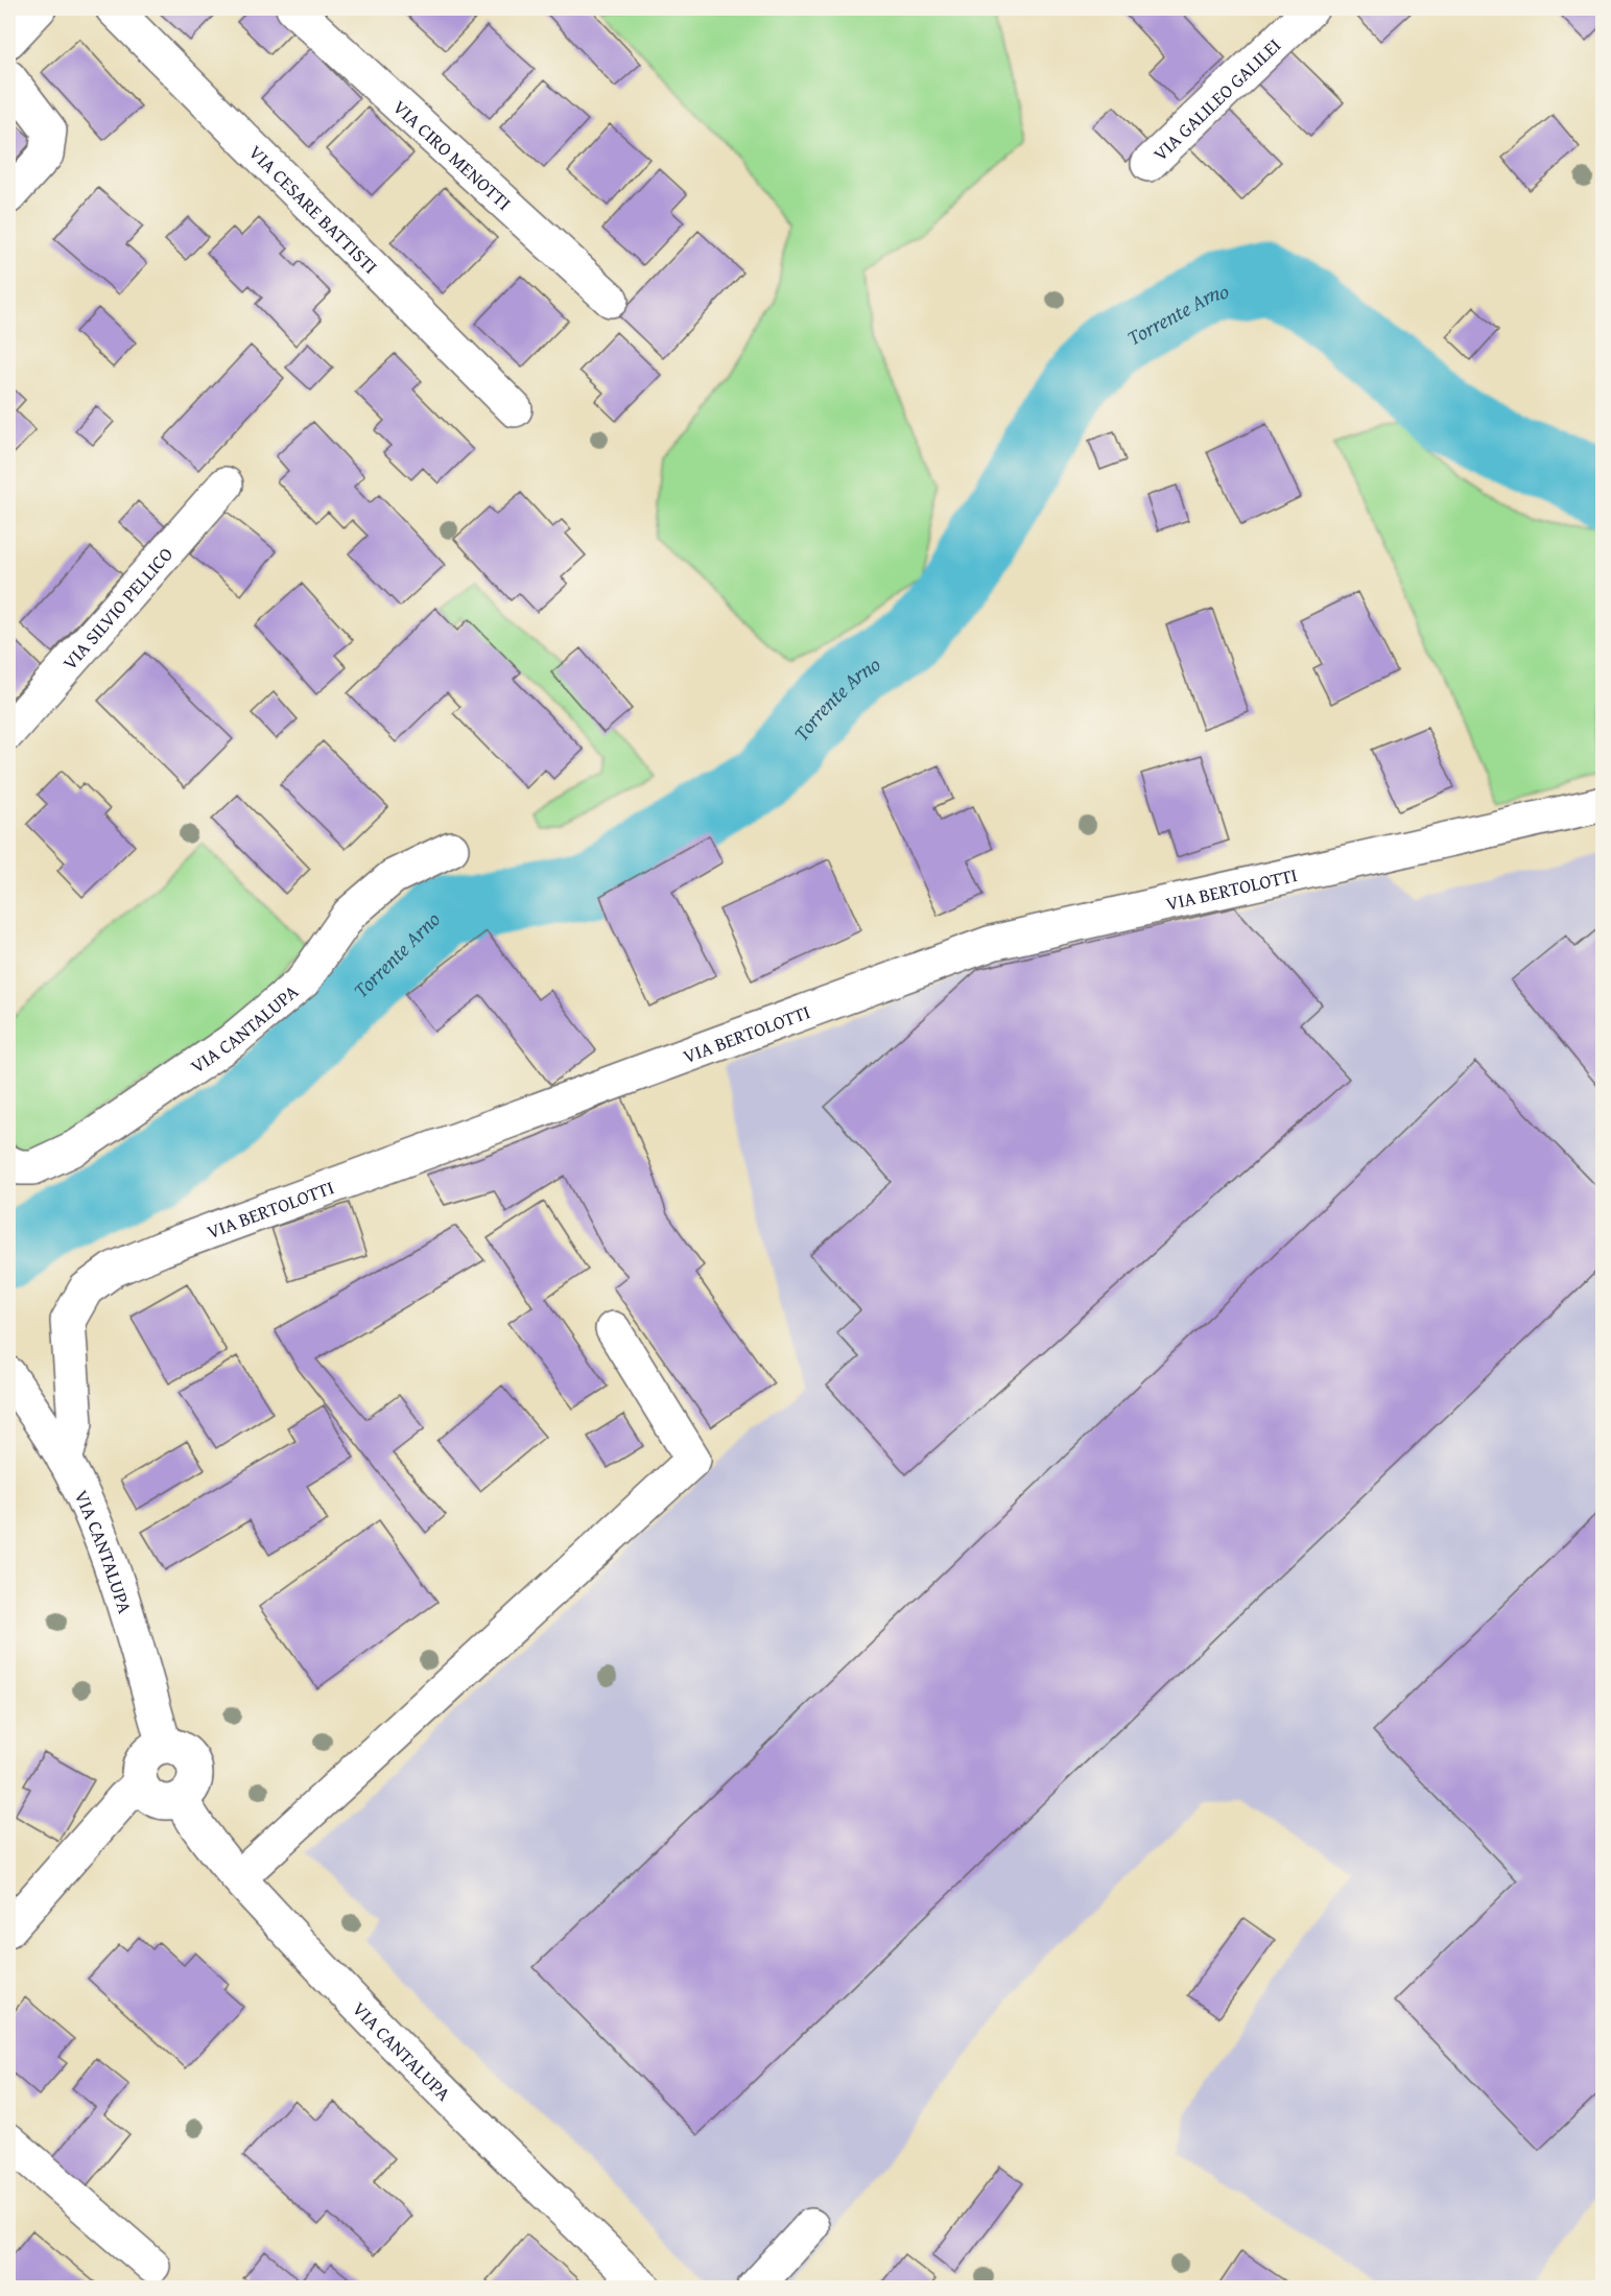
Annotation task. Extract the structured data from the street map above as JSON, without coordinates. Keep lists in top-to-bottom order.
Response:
{
  "streets": {
    "street": [
      "VIA GALILEO GALILEI",
      "VIA CIRO MENOTTI",
      "VIA CESARE BATTISTI",
      "VIA SILVIO PELLICO",
      "VIA BERTOLOTTI",
      "VIA CANTALUPA"
    ]
  },
  "crossings": [
    ["VIA BERTOLOTTI", "VIA CANTALUPA"]
  ],
  "water": ["Torrente Arno"]
}
